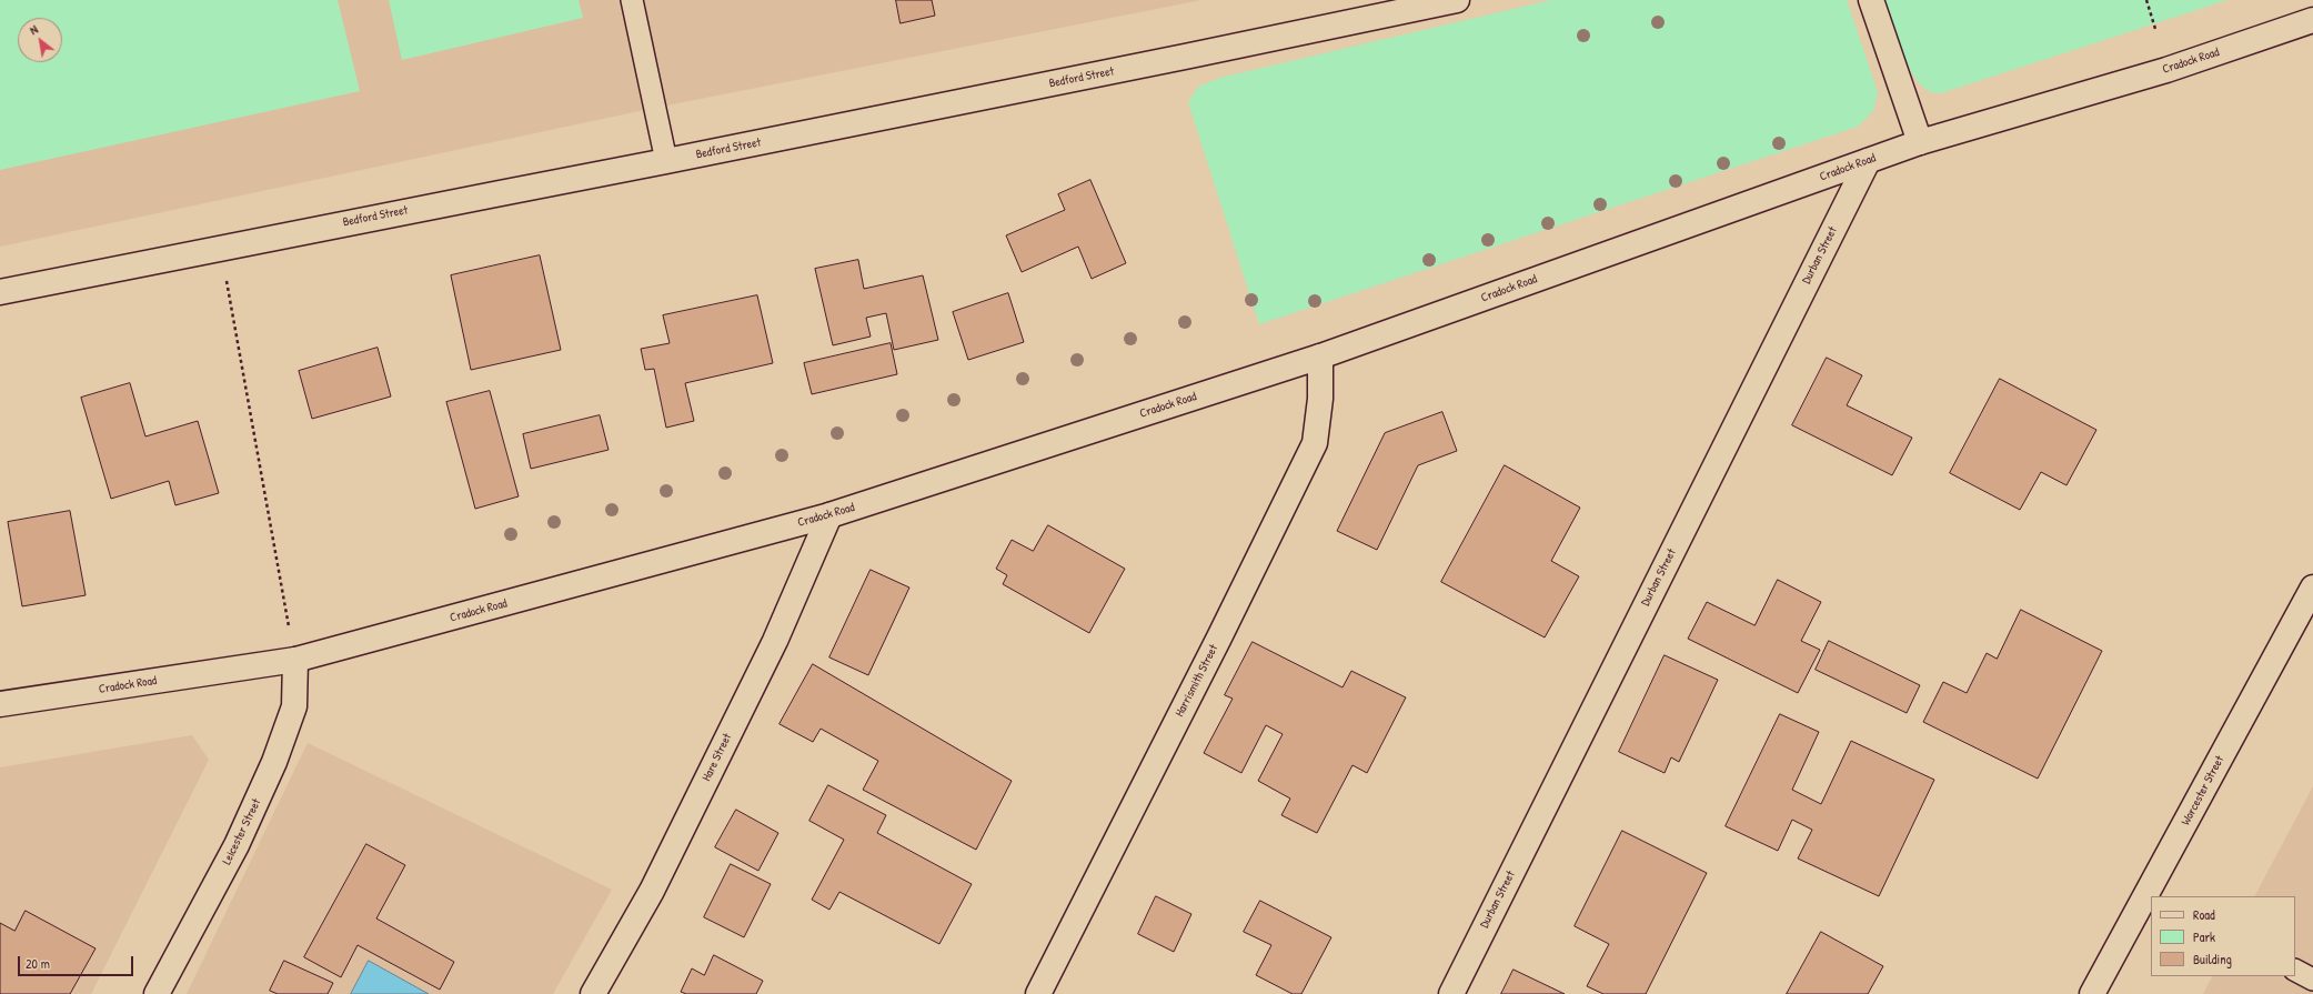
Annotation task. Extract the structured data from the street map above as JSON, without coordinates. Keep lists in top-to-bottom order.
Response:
{
  "streets": {
    "street": [
      "Cradock Road",
      "Bedford Street",
      "Durban Street",
      "Harrismith Street",
      "Hare Street",
      "Worcester Street",
      "Leicester Street"
    ]
  },
  "crossings": [
    ["Cradock Road", "Durban Street"],
    ["Cradock Road", "Harrismith Street"],
    ["Cradock Road", "Hare Street"],
    ["Cradock Road", "Leicester Street"]
  ],
  "legend": ["Road", "Park", "Building"],
  "scale_bar": "20 m",
  "north": "top left"
}
